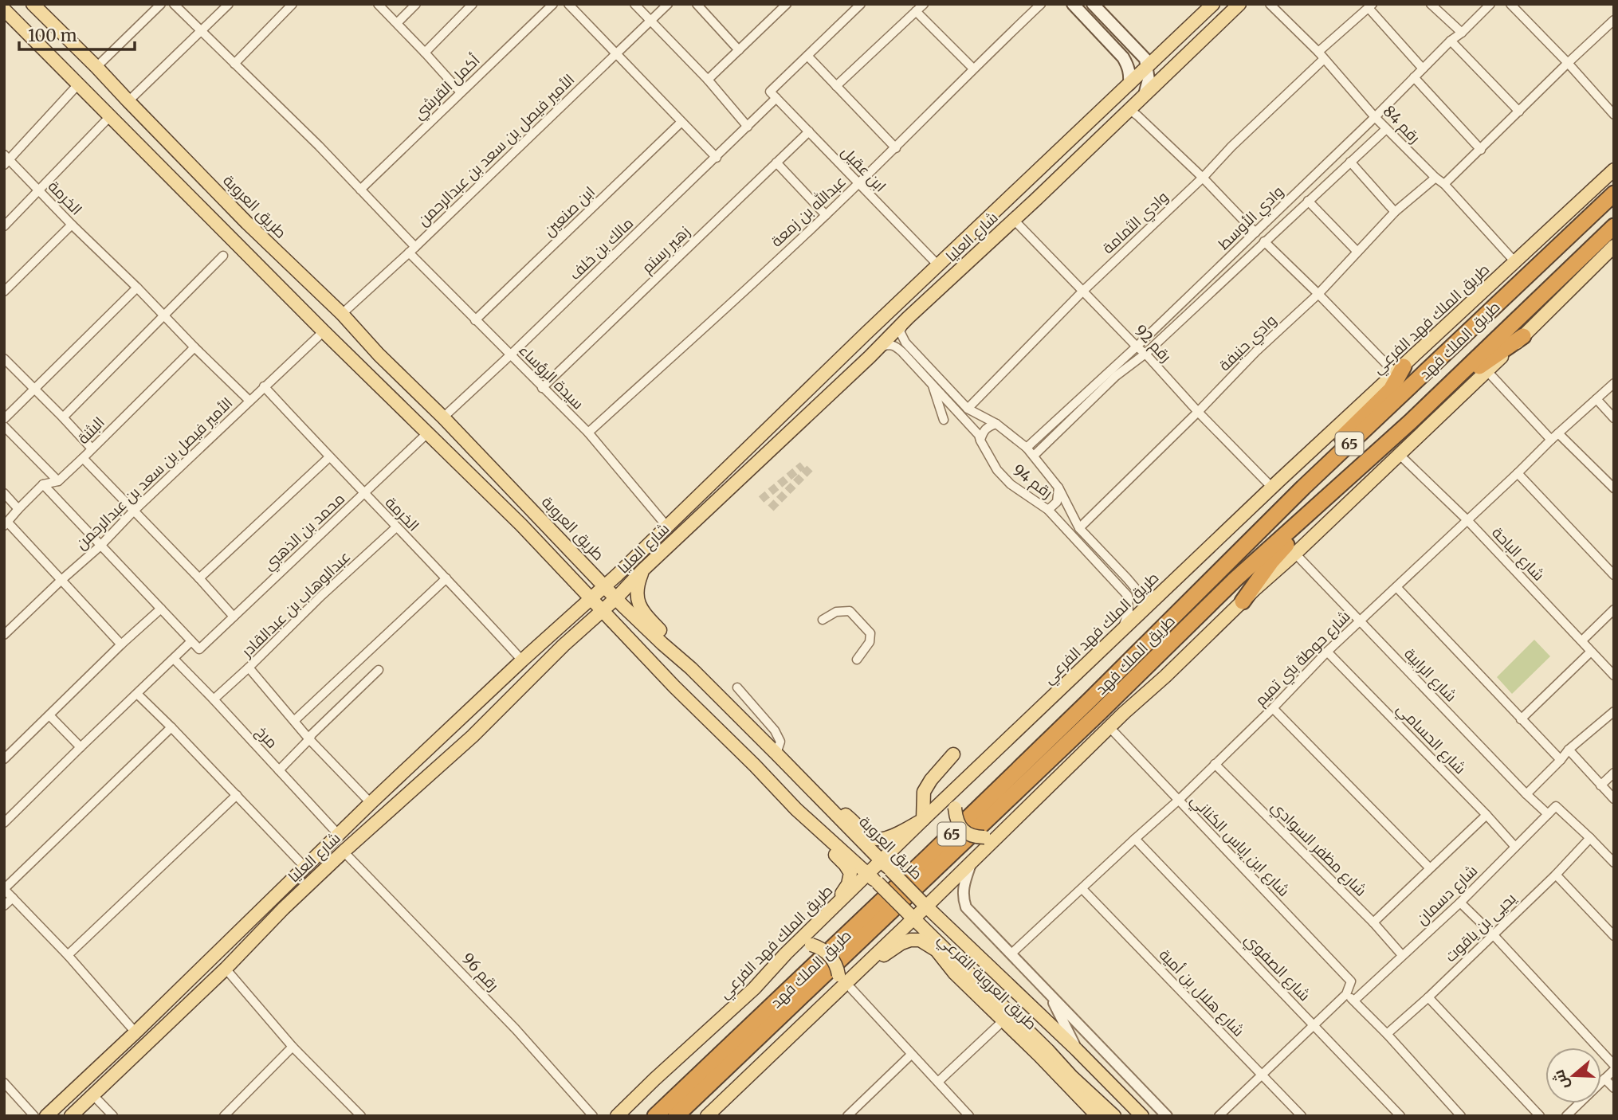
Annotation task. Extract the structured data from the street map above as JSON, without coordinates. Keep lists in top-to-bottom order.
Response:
{
  "streets": {
    "highway": ["طريق الملك فهد", "65"],
    "main road": [
      "طريق العروبة",
      "شارع العليا",
      "طريق الملك فهد الفرعي",
      "طريق العروبة الفرعي"
    ],
    "street": [
      "أكمل القرشي",
      "رقم 84",
      "الأمير فيصل بن سعد بن عبدالرحمن",
      "ابن عقيل",
      "الخرمة",
      "ابن صنعين",
      "عبدالله بن زمعة",
      "وادي الأوسط",
      "وادي الثمامة",
      "مالك بن خلف",
      "زهير رستم",
      "وادي حنيفة",
      "رقم 92",
      "سيدة الرؤساء",
      "البثنة",
      "رقم 94",
      "محمد بن الذهبي",
      "شارع الباحة",
      "عبدالوهاب بن عبدالقادر",
      "شارع حوطة بني تميم",
      "شارع الرابية",
      "مرخ",
      "شارع الحسامي",
      "شارع ابن إياس الكناني",
      "شارع مظفر السوادي",
      "شارع دسمان",
      "يحيى بن ياقوت",
      "شارع الصفوي",
      "رقم 96",
      "شارع هلال بن أمية"
    ]
  },
  "crossings": [
    ["أكمل القرشي", "سيدة الرؤساء"],
    ["رقم 84", "وادي الأوسط"],
    ["رقم 84", "وادي الثمامة"],
    ["رقم 84", "طريق الملك فهد الفرعي"],
    ["رقم 84", "وادي حنيفة"],
    ["الأمير فيصل بن سعد بن عبدالرحمن", "الخرمة"],
    ["الأمير فيصل بن سعد بن عبدالرحمن", "طريق العروبة"],
    ["الأمير فيصل بن سعد بن عبدالرحمن", "سيدة الرؤساء"],
    ["ابن عقيل", "عبدالله بن زمعة"],
    ["ابن عقيل", "شارع العليا"],
    ["ابن عقيل", "مالك بن خلف"],
    ["ابن عقيل", "زهير رستم"],
    ["الخرمة", "شارع العليا"],
    ["الخرمة", "البثنة"],
    ["الخرمة", "محمد بن الذهبي"],
    ["الخرمة", "عبدالوهاب بن عبدالقادر"],
    ["طريق العروبة", "شارع العليا"],
    ["طريق العروبة", "مالك بن خلف"],
    ["طريق العروبة", "طريق الملك فهد الفرعي"],
    ["ابن صنعين", "سيدة الرؤساء"],
    ["عبدالله بن زمعة", "سيدة الرؤساء"],
    ["وادي الأوسط", "رقم 92"],
    ["وادي الأوسط", "رقم 94"],
    ["وادي الثمامة", "رقم 92"],
    ["وادي الثمامة", "رقم 94"],
    ["شارع العليا", "رقم 92"],
    ["شارع العليا", "سيدة الرؤساء"],
    ["شارع العليا", "رقم 94"],
    ["شارع العليا", "مرخ"],
    ["شارع العليا", "رقم 96"],
    ["مالك بن خلف", "سيدة الرؤساء"],
    ["زهير رستم", "سيدة الرؤساء"],
    ["طريق الملك فهد الفرعي", "رقم 92"],
    ["طريق الملك فهد الفرعي", "رقم 94"],
    ["وادي حنيفة", "رقم 92"],
    ["وادي حنيفة", "رقم 94"],
    ["شارع الباحة", "شارع حوطة بني تميم"],
    ["عبدالوهاب بن عبدالقادر", "مرخ"],
    ["شارع حوطة بني تميم", "شارع الرابية"],
    ["شارع حوطة بني تميم", "شارع الحسامي"],
    ["شارع حوطة بني تميم", "شارع ابن إياس الكناني"],
    ["شارع حوطة بني تميم", "شارع مظفر السوادي"],
    ["شارع حوطة بني تميم", "شارع الصفوي"],
    ["شارع حوطة بني تميم", "شارع هلال بن أمية"],
    ["شارع الرابية", "شارع دسمان"],
    ["شارع الحسامي", "شارع دسمان"],
    ["شارع مظفر السوادي", "شارع دسمان"],
    ["شارع دسمان", "يحيى بن ياقوت"]
  ],
  "scale_bar": "100 m",
  "north": "left"
}
